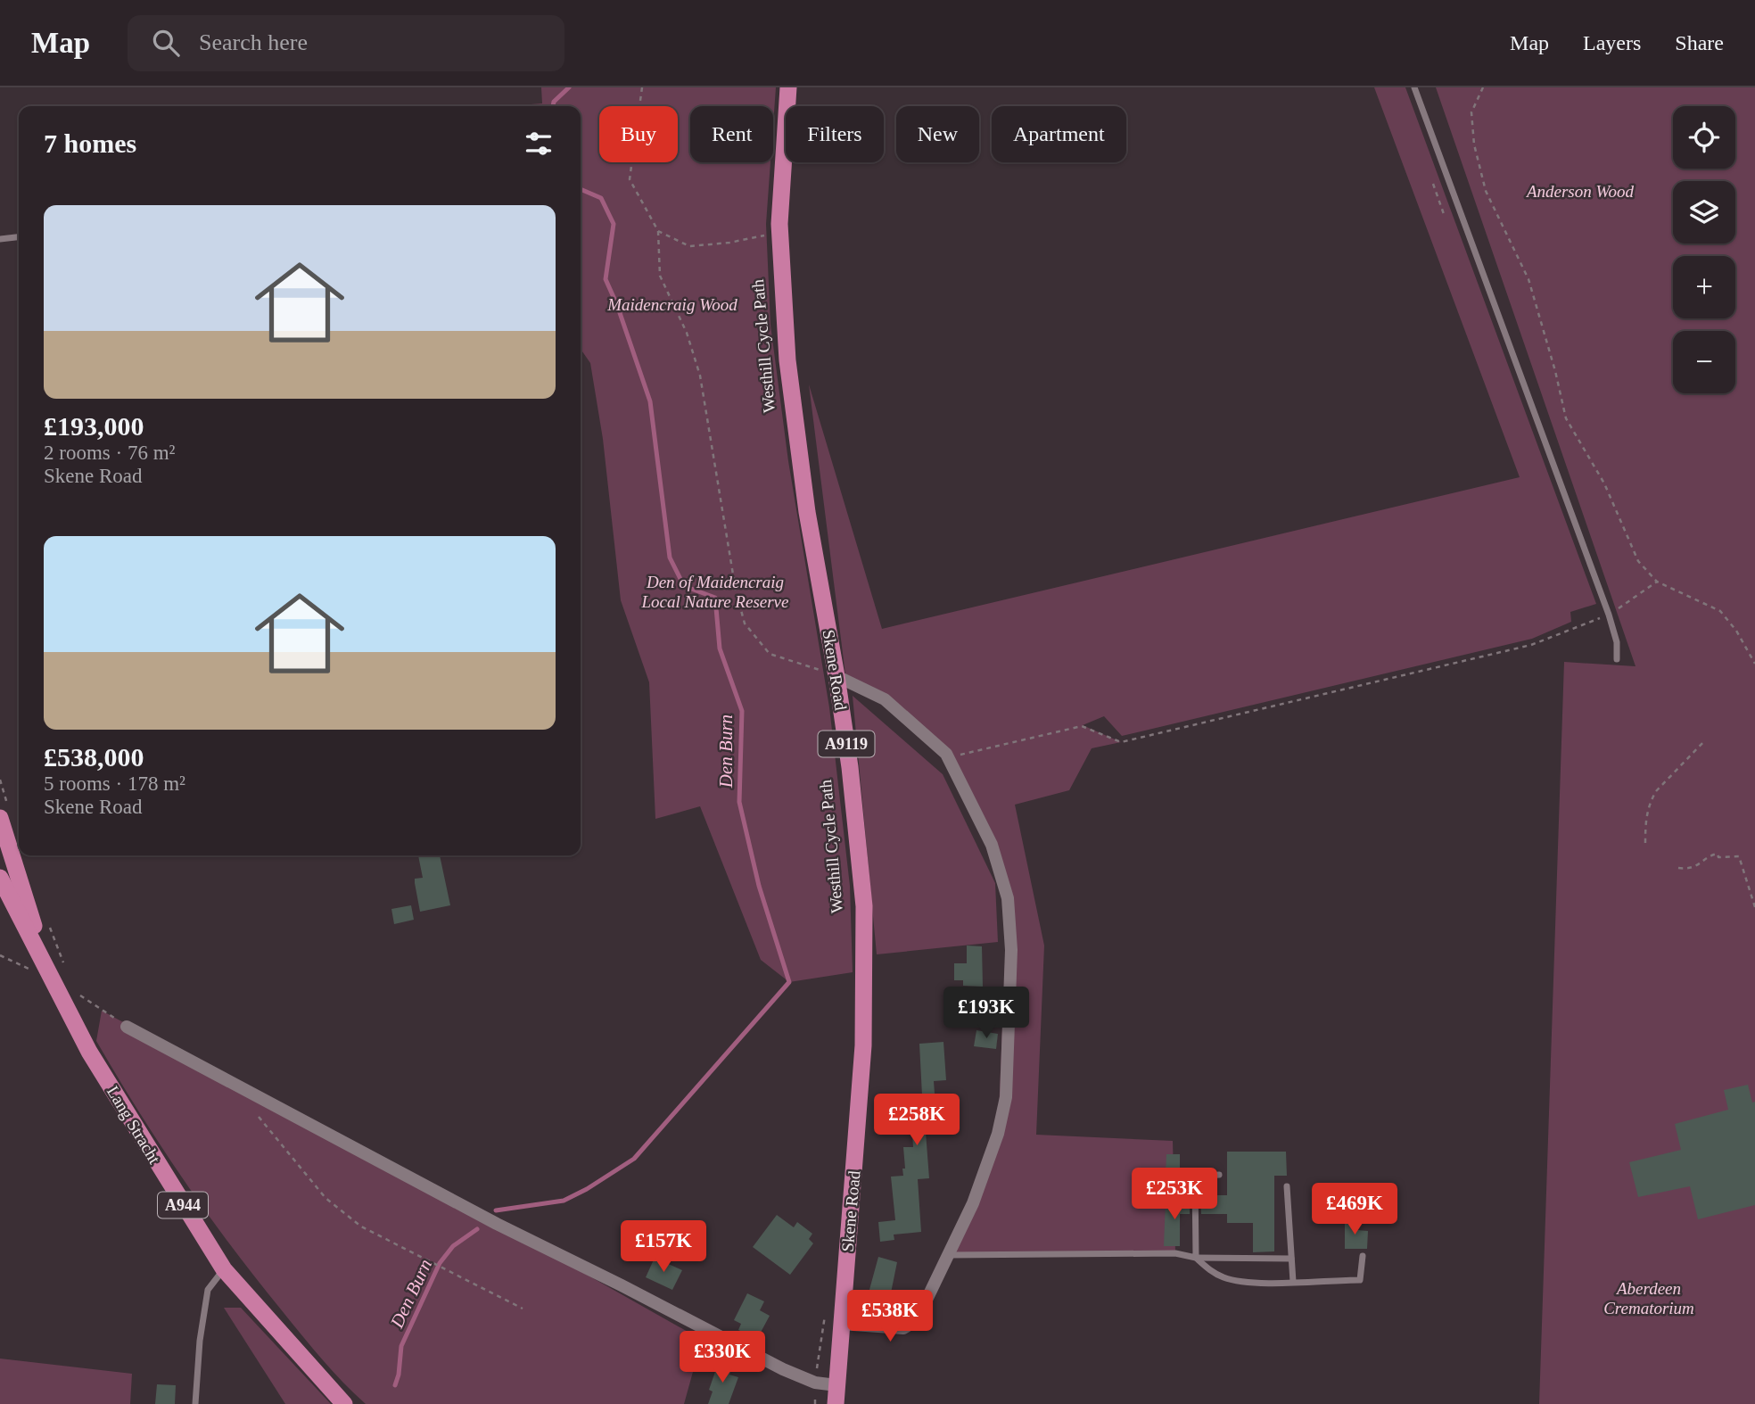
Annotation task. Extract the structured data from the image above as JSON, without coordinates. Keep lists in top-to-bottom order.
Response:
{
  "streets": {
    "main road": [
      "Skene Road",
      "A9119",
      "Lang Stracht",
      "A944"
    ]
  },
  "water": ["Den Burn"],
  "parks": [
    "Anderson Wood",
    "Maidencraig Wood",
    "Den of Maidencraig Local Nature Reserve",
    "Aberdeen Crematorium"
  ],
  "page": {
    "header": "Map",
    "search": "Search here",
    "nav": ["Map", "Layers", "Share"],
    "map_buttons": ["+", "−"],
    "chip": [
      "Buy",
      "Rent",
      "Filters",
      "New",
      "Apartment"
    ],
    "heading": "7 homes",
    "list": [
      {
        "name": "£193,000",
        "note": "2 rooms · 76 m² · Skene Road"
      },
      {
        "name": "£538,000",
        "note": "5 rooms · 178 m² · Skene Road"
      }
    ],
    "price": [
      "£193K",
      "£258K",
      "£253K",
      "£469K",
      "£157K",
      "£538K",
      "£330K"
    ]
  }
}
